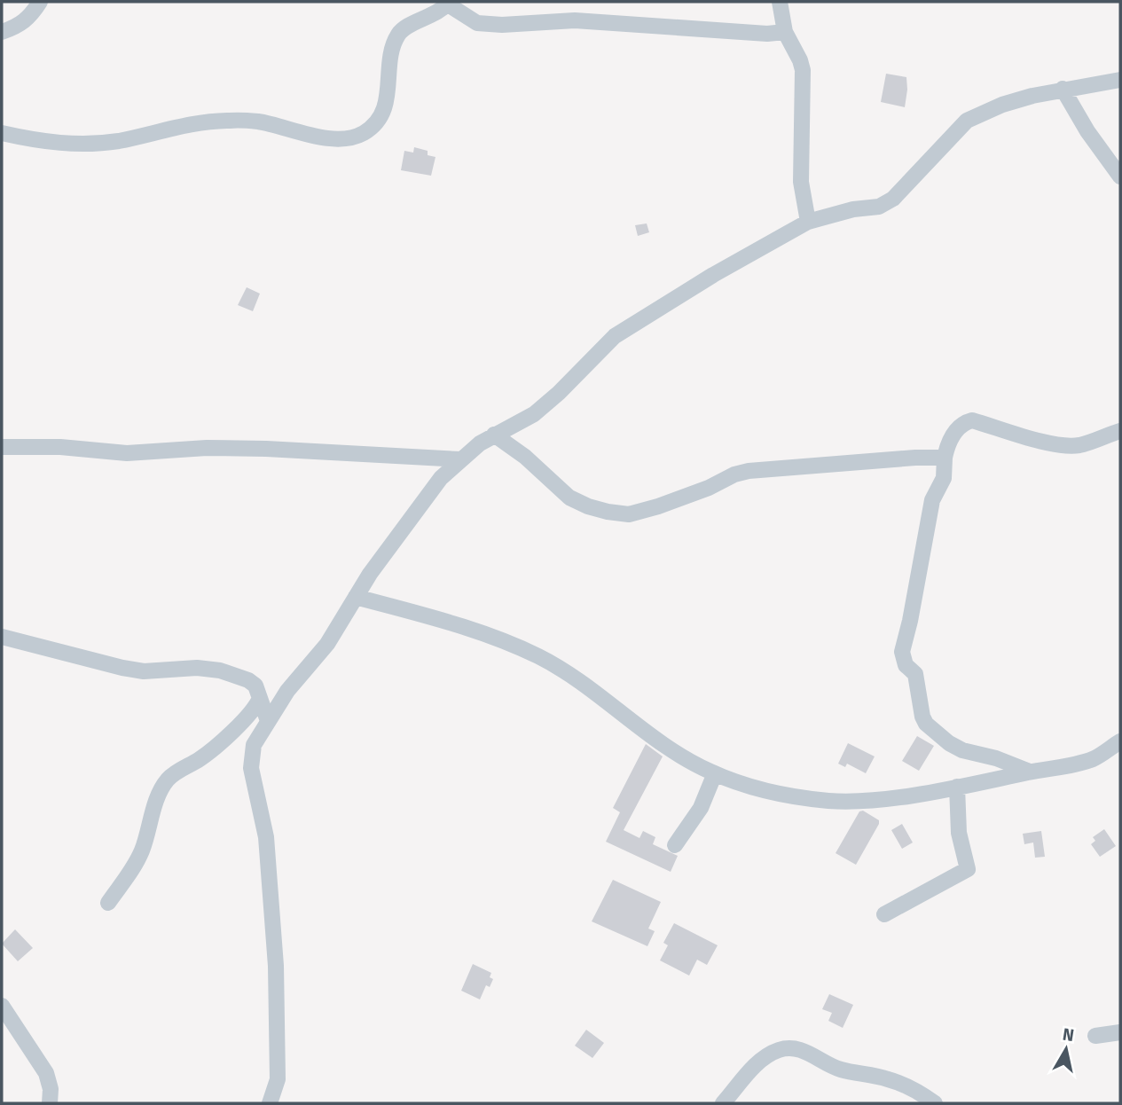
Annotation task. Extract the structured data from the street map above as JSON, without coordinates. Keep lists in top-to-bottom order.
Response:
{
  "north": "top"
}
